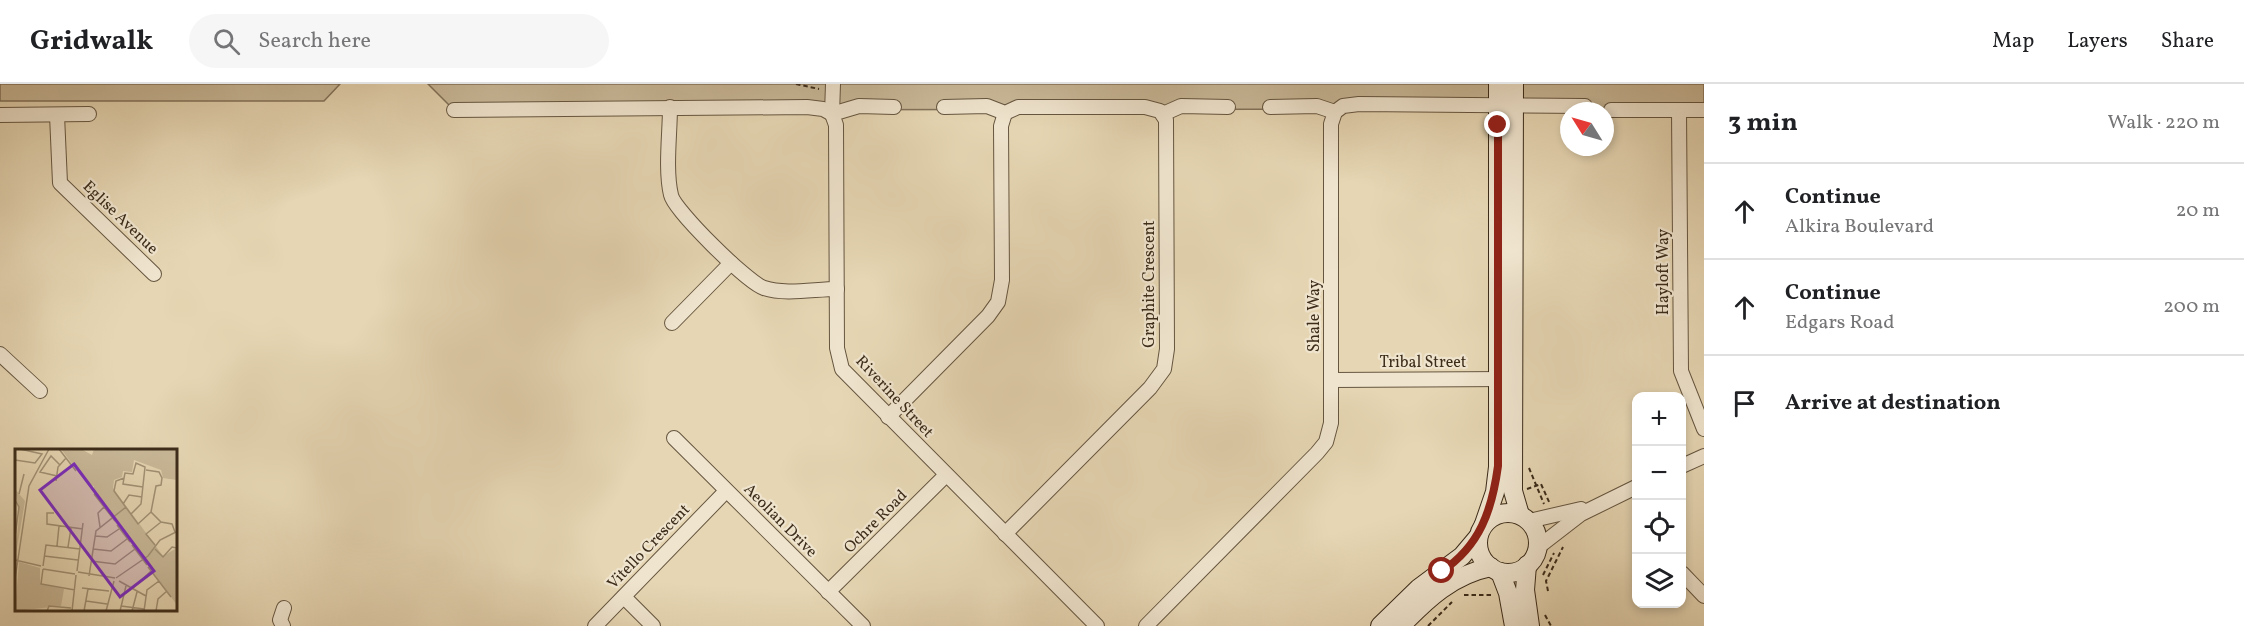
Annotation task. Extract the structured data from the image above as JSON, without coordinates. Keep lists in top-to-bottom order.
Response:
{
  "streets": {
    "street": [
      "Eglise Avenue",
      "Hayloft Way",
      "Graphite Crescent",
      "Shale Way",
      "Tribal Street",
      "Riverine Street",
      "Aeolian Drive",
      "Ochre Road",
      "Vitello Crescent"
    ]
  },
  "crossings": [
    ["Graphite Crescent", "Riverine Street"],
    ["Shale Way", "Tribal Street"],
    ["Riverine Street", "Ochre Road"],
    ["Aeolian Drive", "Ochre Road"],
    ["Aeolian Drive", "Vitello Crescent"]
  ],
  "north": "top left",
  "page": {
    "header": "Gridwalk",
    "search": "Search here",
    "nav": ["Map", "Layers", "Share"],
    "heading": ["3 min", "Walk · 220 m"],
    "list": [
      ["Continue", "Alkira Boulevard", "20 m"],
      ["Continue", "Edgars Road", "200 m"],
      "Arrive at destination"
    ],
    "map_buttons": ["+", "−"]
  }
}
